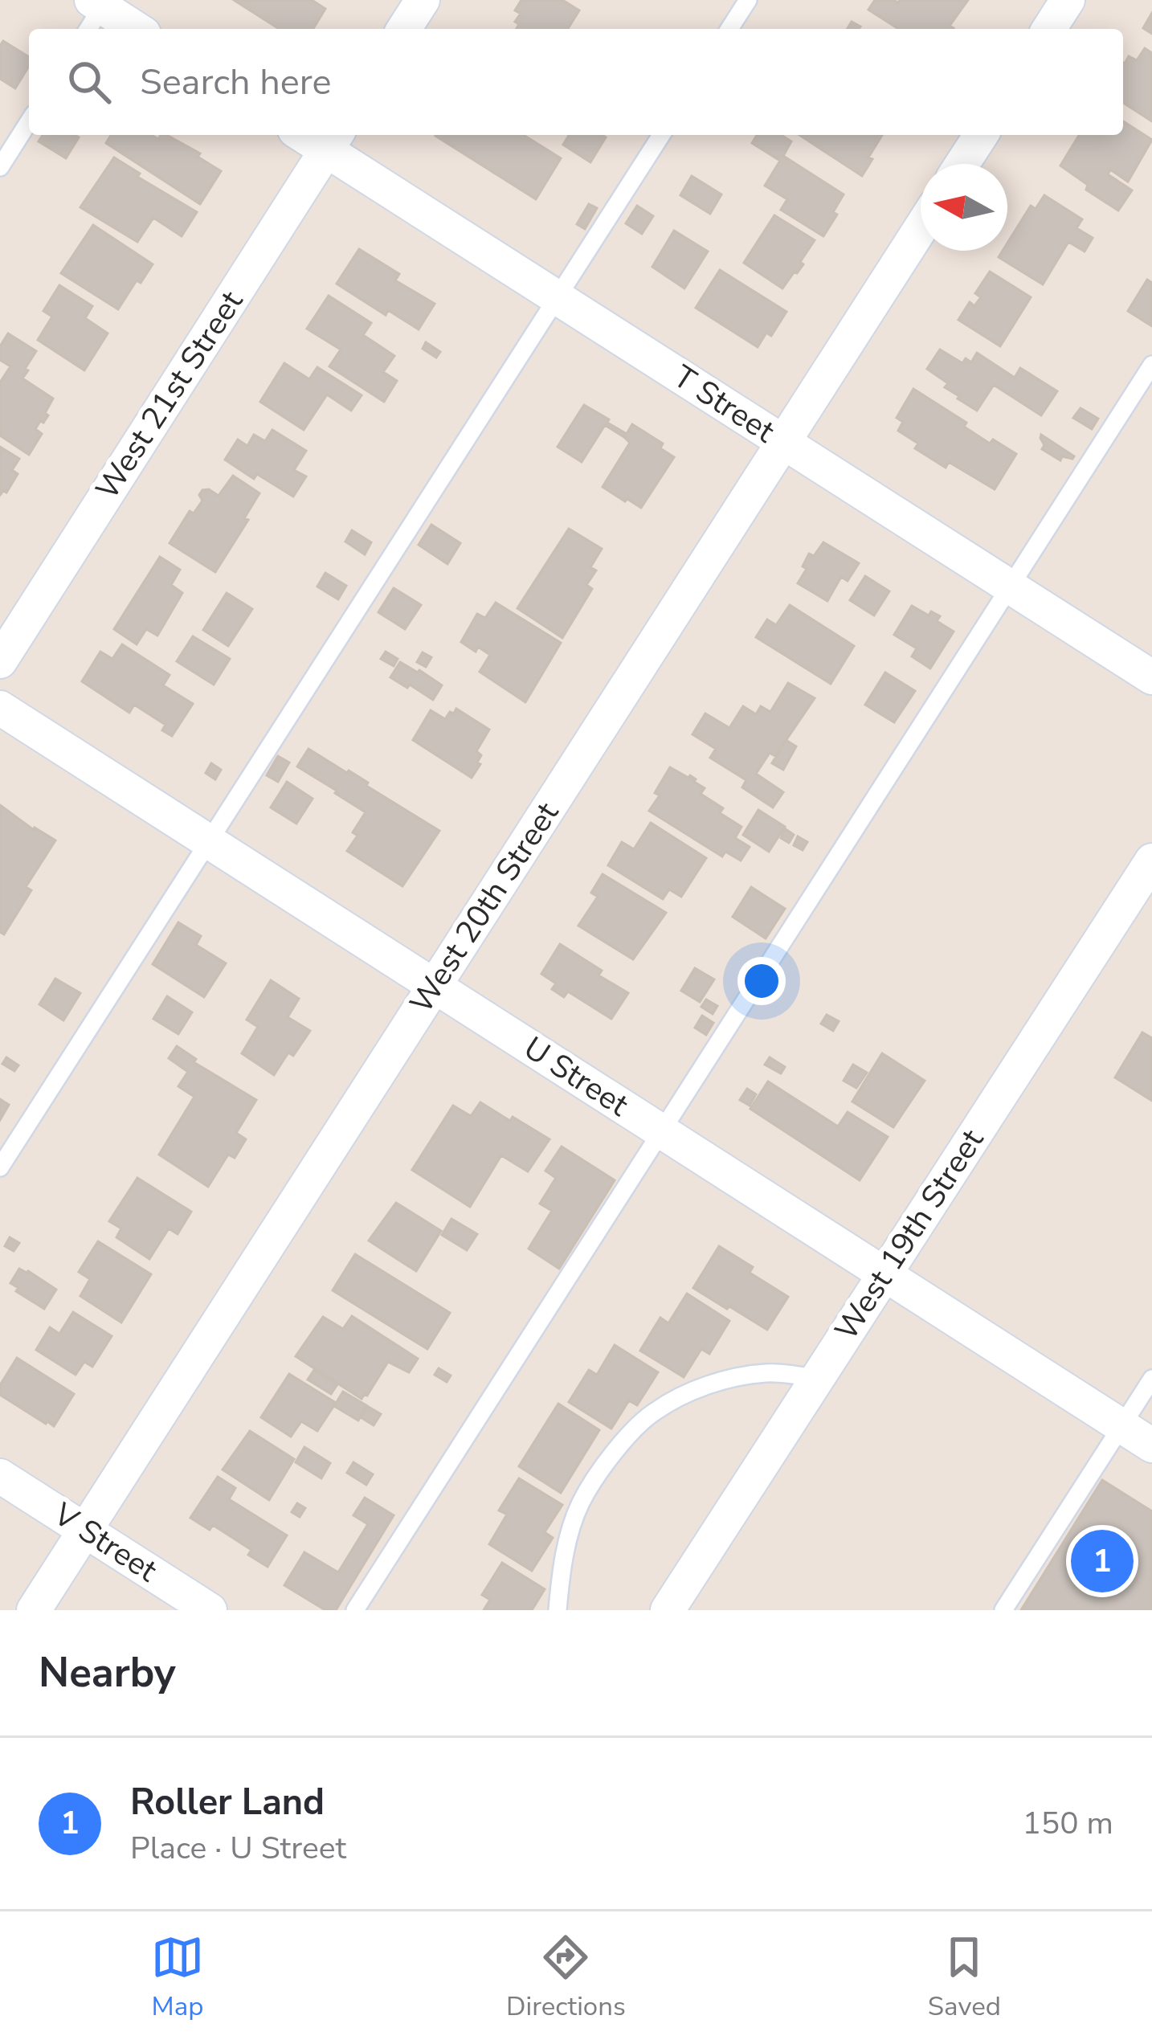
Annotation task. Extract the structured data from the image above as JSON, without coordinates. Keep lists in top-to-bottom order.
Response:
{
  "streets": {
    "street": [
      "West 21st Street",
      "T Street",
      "West 20th Street",
      "U Street",
      "West 19th Street",
      "V Street"
    ]
  },
  "crossings": [
    ["West 21st Street", "T Street"],
    ["T Street", "West 20th Street"],
    ["West 20th Street", "U Street"],
    ["West 20th Street", "V Street"],
    ["U Street", "West 19th Street"]
  ],
  "north": "left",
  "page": {
    "search": "Search here",
    "pins": "1",
    "heading": "Nearby",
    "list": [
      {
        "mark": "1",
        "name": "Roller Land",
        "note": "Place · U Street",
        "value": "150 m"
      }
    ],
    "nav": ["Map", "Directions", "Saved"]
  }
}
